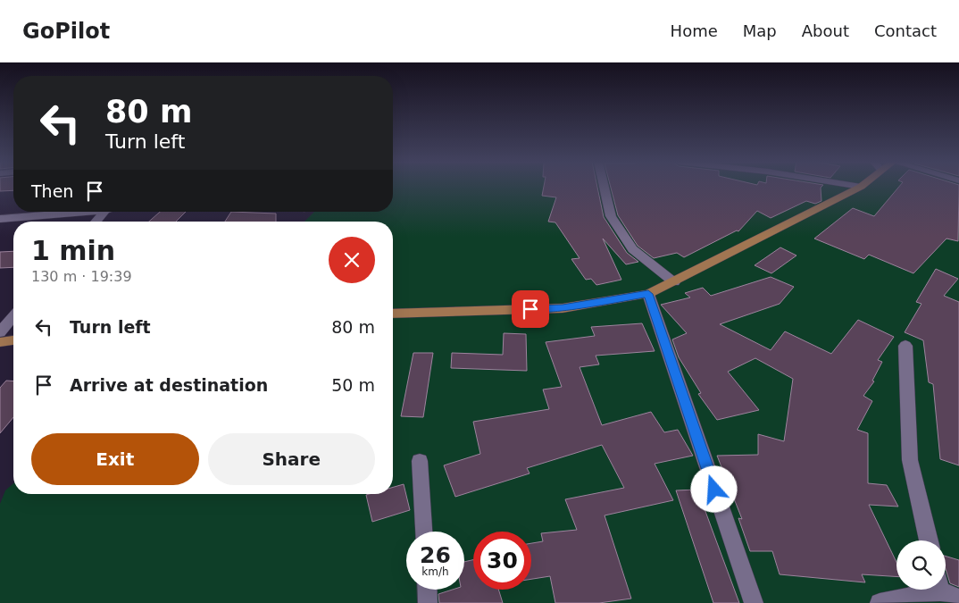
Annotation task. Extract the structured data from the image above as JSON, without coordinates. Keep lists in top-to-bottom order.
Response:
{
  "page": {
    "header": "GoPilot",
    "nav": [
      "Home",
      "Map",
      "About",
      "Contact"
    ],
    "turn": ["80 m", "Turn left"],
    "then": "Then",
    "heading": ["1 min", "130 m · 19:39"],
    "list": [
      {
        "name": "Turn left",
        "value": "80 m"
      },
      {
        "name": "Arrive at destination",
        "value": "50 m"
      }
    ],
    "buttons": ["Exit", "Share"],
    "speed": "26 km/h",
    "limit": "30"
  }
}
